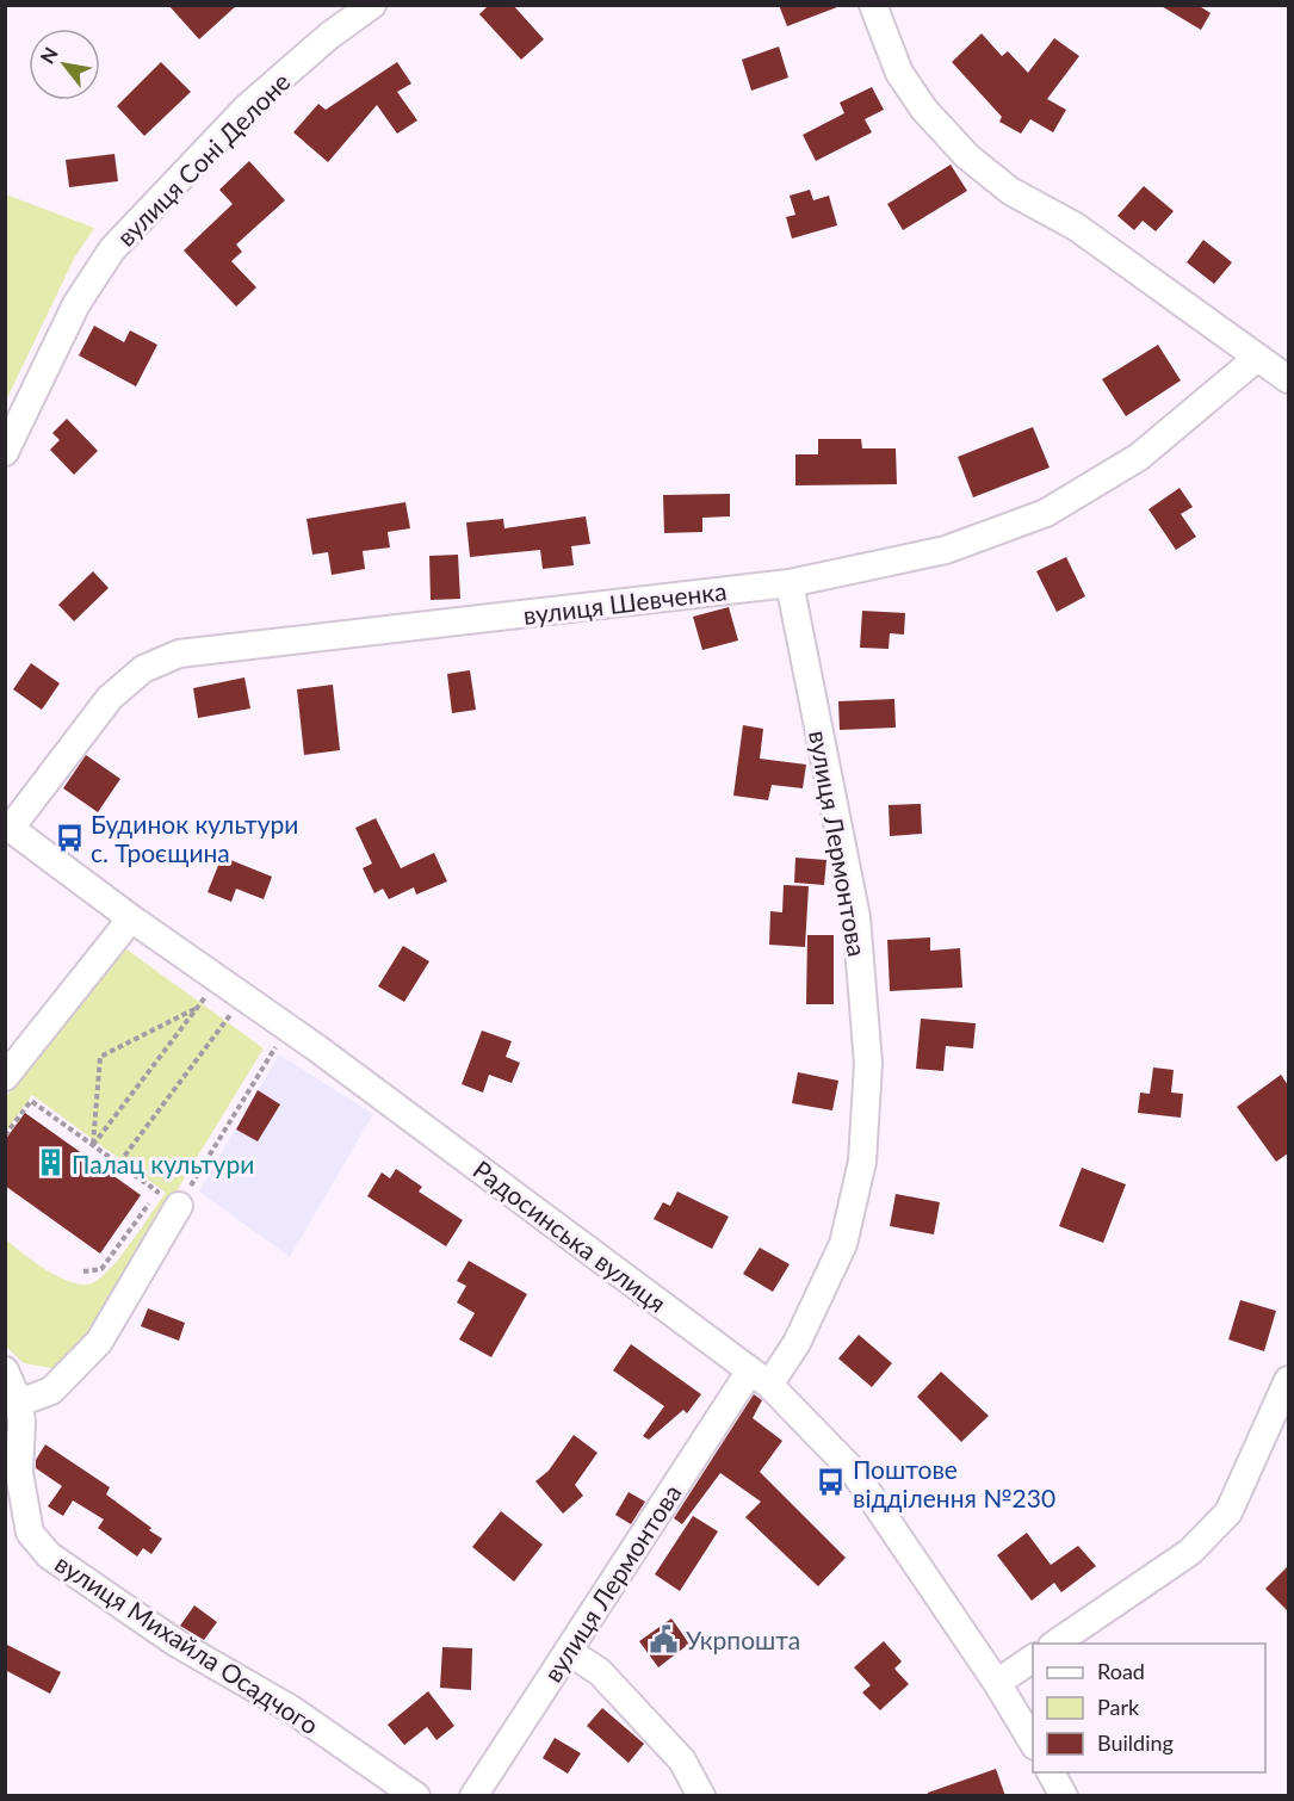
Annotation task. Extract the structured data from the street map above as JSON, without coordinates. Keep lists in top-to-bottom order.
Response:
{
  "streets": {
    "street": [
      "вулиця Соні Делоне",
      "вулиця Шевченка",
      "вулиця Лермонтова",
      "Радосинська вулиця",
      "вулиця Михайла Осадчого"
    ]
  },
  "crossings": [
    ["вулиця Шевченка", "вулиця Лермонтова"],
    ["вулиця Шевченка", "Радосинська вулиця"],
    ["вулиця Лермонтова", "Радосинська вулиця"]
  ],
  "places": {
    "bus stop": ["Будинок культури с. Троєщина", "Поштове відділення №230"],
    "building": ["Палац культури"],
    "public building": ["Укрпошта"]
  },
  "legend": ["Road", "Park", "Building"],
  "north": "top left"
}
